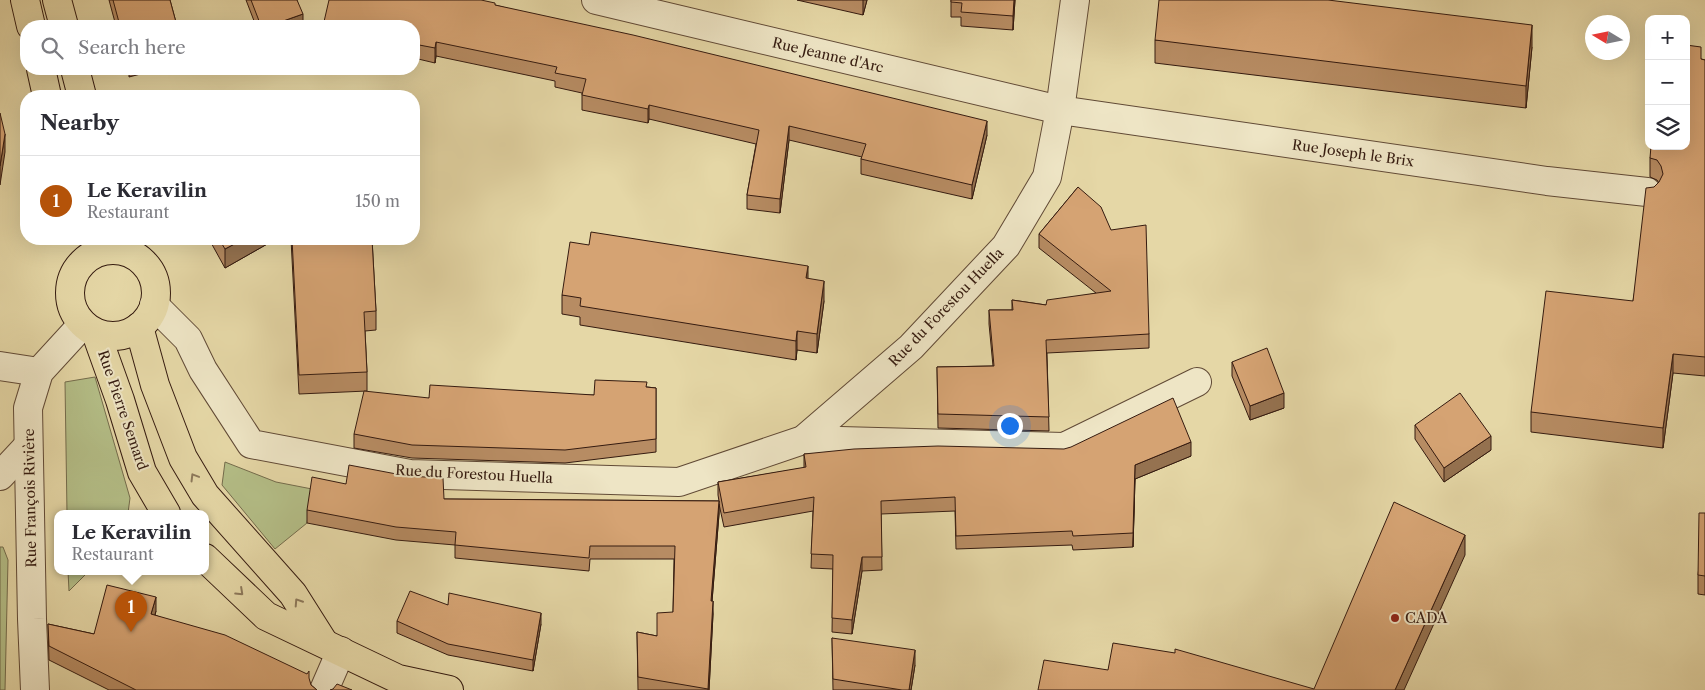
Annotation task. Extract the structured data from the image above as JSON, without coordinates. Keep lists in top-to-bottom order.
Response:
{
  "streets": {
    "main road": ["Rue Pierre Semard"],
    "street": [
      "Rue Jeanne d'Arc",
      "Rue Joseph le Brix",
      "Rue du Forestou Huella",
      "Rue François Rivière"
    ]
  },
  "crossings": [
    ["Rue Jeanne d'Arc", "Rue Joseph le Brix"],
    ["Rue Jeanne d'Arc", "Rue du Forestou Huella"],
    ["Rue Joseph le Brix", "Rue du Forestou Huella"],
    ["Rue du Forestou Huella", "Rue Pierre Semard"],
    ["Rue du Forestou Huella", "Rue François Rivière"],
    ["Rue Pierre Semard", "Rue François Rivière"]
  ],
  "places": ["CADA"],
  "north": "left",
  "page": {
    "map_buttons": ["+", "−"],
    "search": "Search here",
    "heading": "Nearby",
    "list": [
      {
        "mark": "1",
        "name": "Le Keravilin",
        "note": "Restaurant",
        "value": "150 m"
      }
    ],
    "popup": ["Le Keravilin", "Restaurant"],
    "pins": "1"
  }
}
